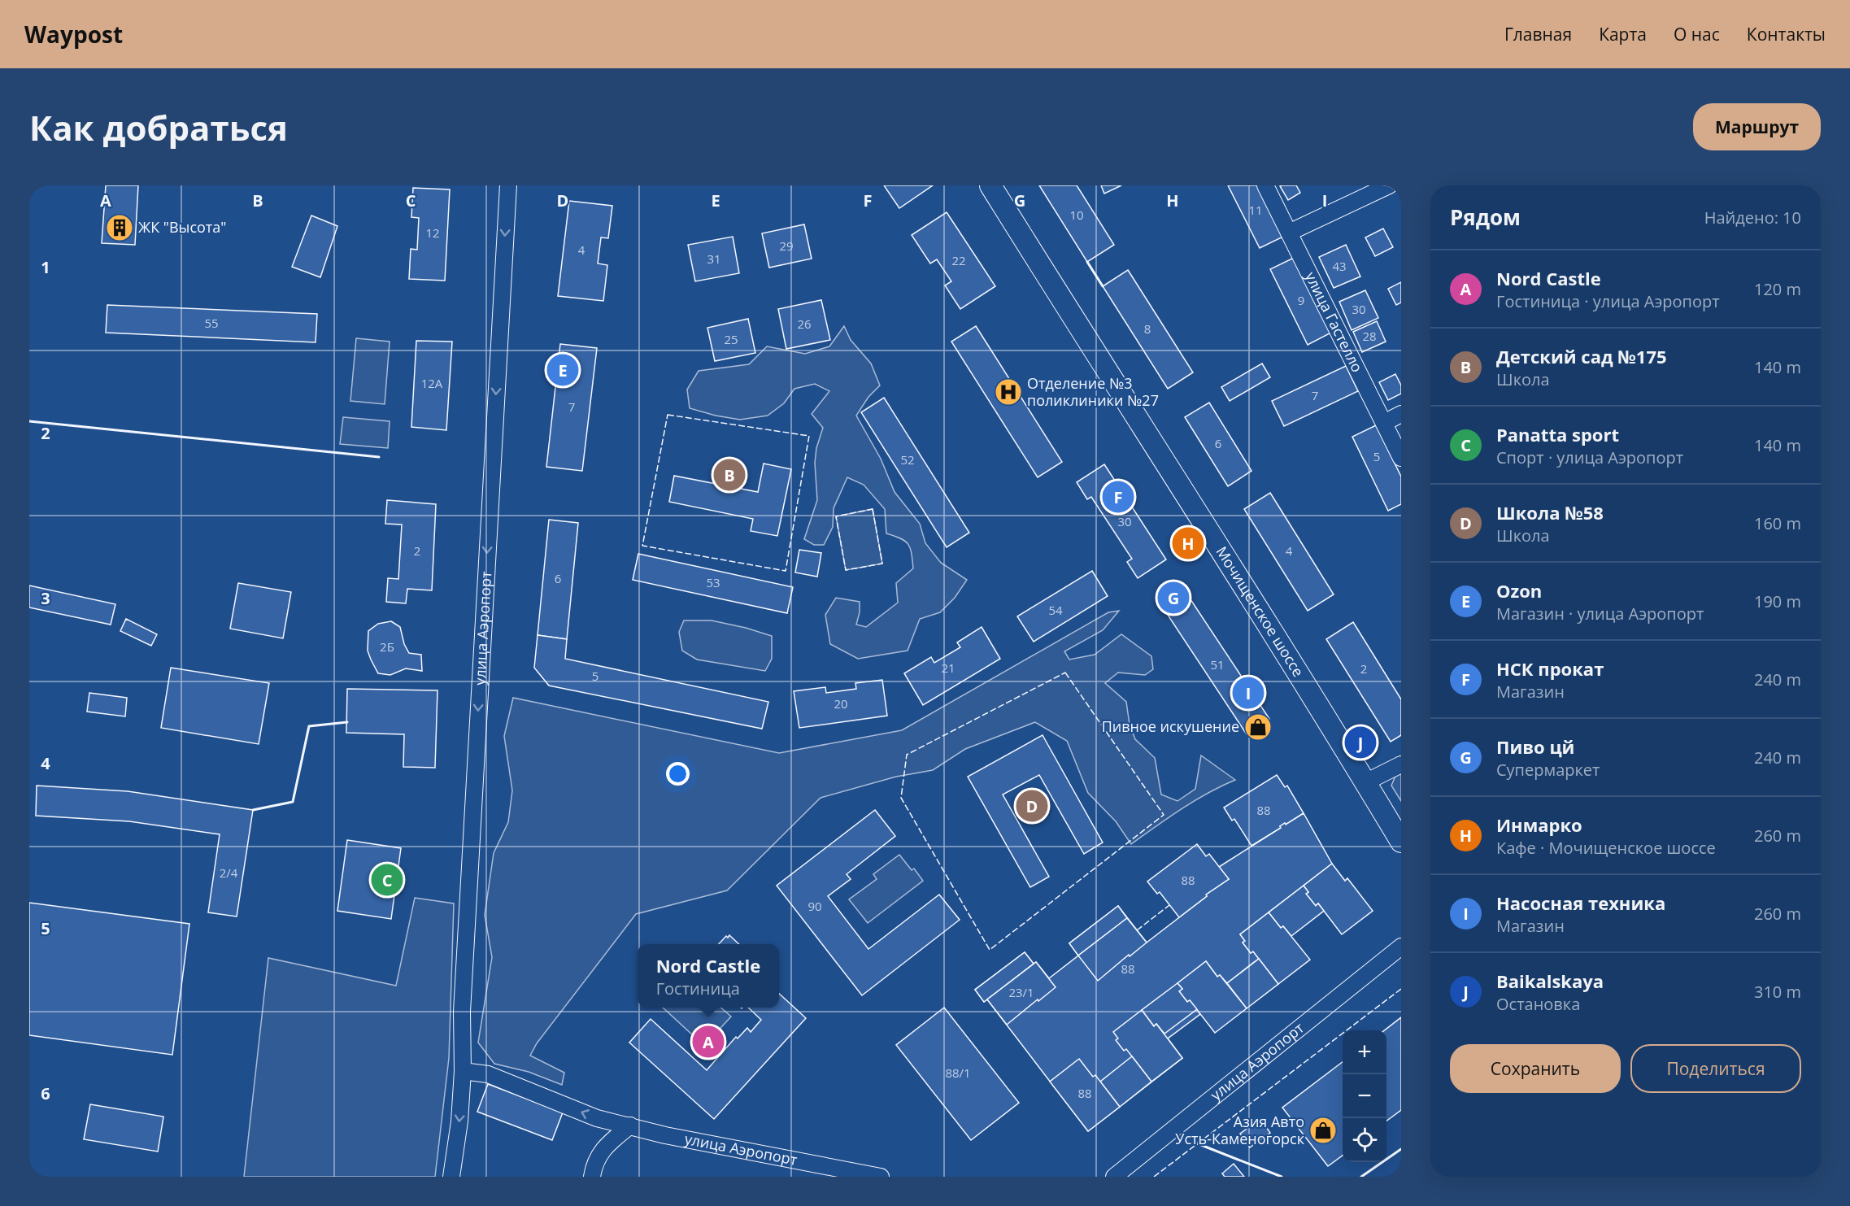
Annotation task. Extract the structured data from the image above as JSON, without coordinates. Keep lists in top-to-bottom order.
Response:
{
  "streets": {
    "main road": ["Мочищенское шоссе"],
    "street": ["улица Гастелло", "улица Аэропорт"]
  },
  "one_way": ["улица Аэропорт"],
  "places": {
    "building": ["ЖК \"Высота\""],
    "hospital": ["Отделение №3 поликлиники №27"],
    "shop": ["Пивное искушение", "Азия Авто Усть-Каменогорск"]
  },
  "house_numbers": [
    "11",
    "10",
    "12",
    "29",
    "4",
    "31",
    "22",
    "43",
    "9",
    "30",
    "55",
    "26",
    "8",
    "28",
    "25",
    "12А",
    "7",
    "7",
    "6",
    "5",
    "52",
    "30",
    "2",
    "4",
    "6",
    "53",
    "54",
    "2Б",
    "51",
    "21",
    "2",
    "5",
    "20",
    "88",
    "2/4",
    "88",
    "90",
    "88",
    "23/1",
    "88/1",
    "88"
  ],
  "page": {
    "header": "Waypost",
    "nav": [
      "Главная",
      "Карта",
      "О нас",
      "Контакты"
    ],
    "buttons": [
      "Маршрут",
      ["Сохранить", "Поделиться"]
    ],
    "title": "Как добраться",
    "heading": ["Рядом", "Найдено: 10"],
    "list": [
      {
        "mark": "A",
        "name": "Nord Castle",
        "note": "Гостиница · улица Аэропорт",
        "value": "120 m"
      },
      {
        "mark": "B",
        "name": "Детский сад №175",
        "note": "Школа",
        "value": "140 m"
      },
      {
        "mark": "C",
        "name": "Panatta sport",
        "note": "Спорт · улица Аэропорт",
        "value": "140 m"
      },
      {
        "mark": "D",
        "name": "Школа №58",
        "note": "Школа",
        "value": "160 m"
      },
      {
        "mark": "E",
        "name": "Ozon",
        "note": "Магазин · улица Аэропорт",
        "value": "190 m"
      },
      {
        "mark": "F",
        "name": "НСК прокат",
        "note": "Магазин",
        "value": "240 m"
      },
      {
        "mark": "G",
        "name": "Пиво цй",
        "note": "Супермаркет",
        "value": "240 m"
      },
      {
        "mark": "H",
        "name": "Инмарко",
        "note": "Кафе · Мочищенское шоссе",
        "value": "260 m"
      },
      {
        "mark": "I",
        "name": "Насосная техника",
        "note": "Магазин",
        "value": "260 m"
      },
      {
        "mark": "J",
        "name": "Baikalskaya",
        "note": "Остановка",
        "value": "310 m"
      }
    ],
    "pins": [
      "E",
      "B",
      "F",
      "H",
      "G",
      "I",
      "J",
      "D",
      "C",
      "A"
    ],
    "popup": ["Nord Castle", "Гостиница"],
    "map_buttons": ["+", "−"]
  },
  "grid": {
    "columns": [
      "A",
      "B",
      "C",
      "D",
      "E",
      "F",
      "G",
      "H",
      "I"
    ],
    "rows": [
      "1",
      "2",
      "3",
      "4",
      "5",
      "6"
    ]
  }
}
